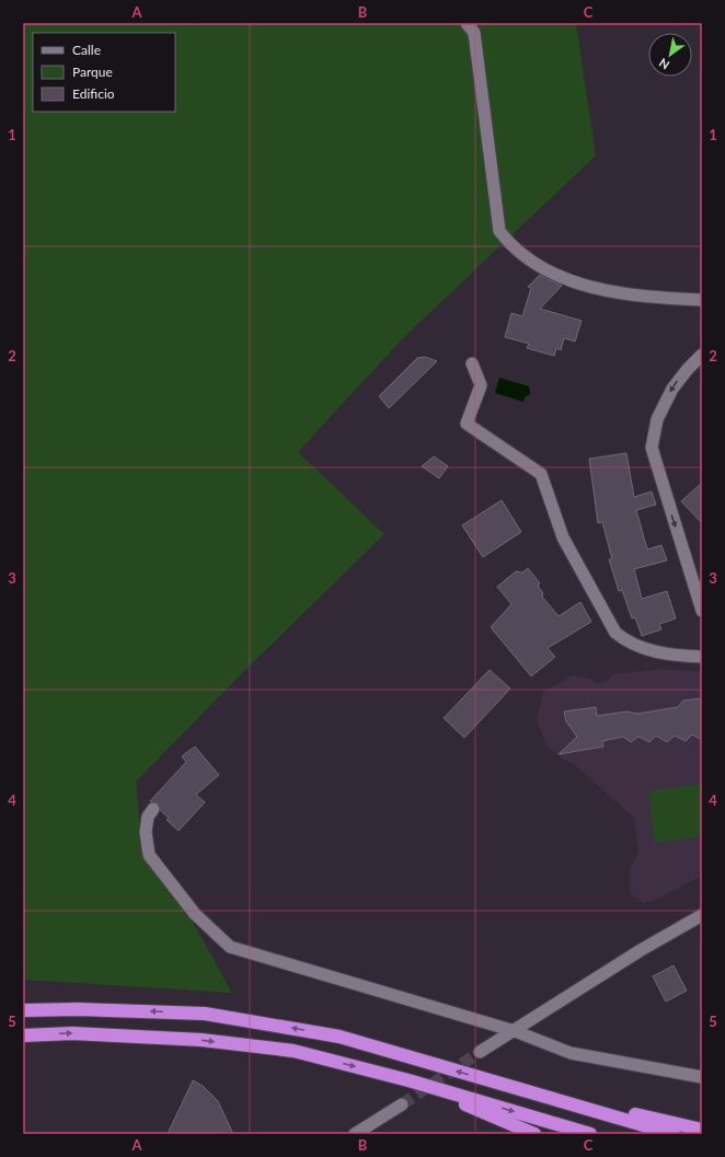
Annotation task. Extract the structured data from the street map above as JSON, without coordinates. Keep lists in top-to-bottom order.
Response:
{
  "legend": ["Calle", "Parque", "Edificio"],
  "north": "bottom left",
  "grid": {
    "columns": ["A", "B", "C"],
    "rows": [
      "1",
      "2",
      "3",
      "4",
      "5"
    ]
  }
}
